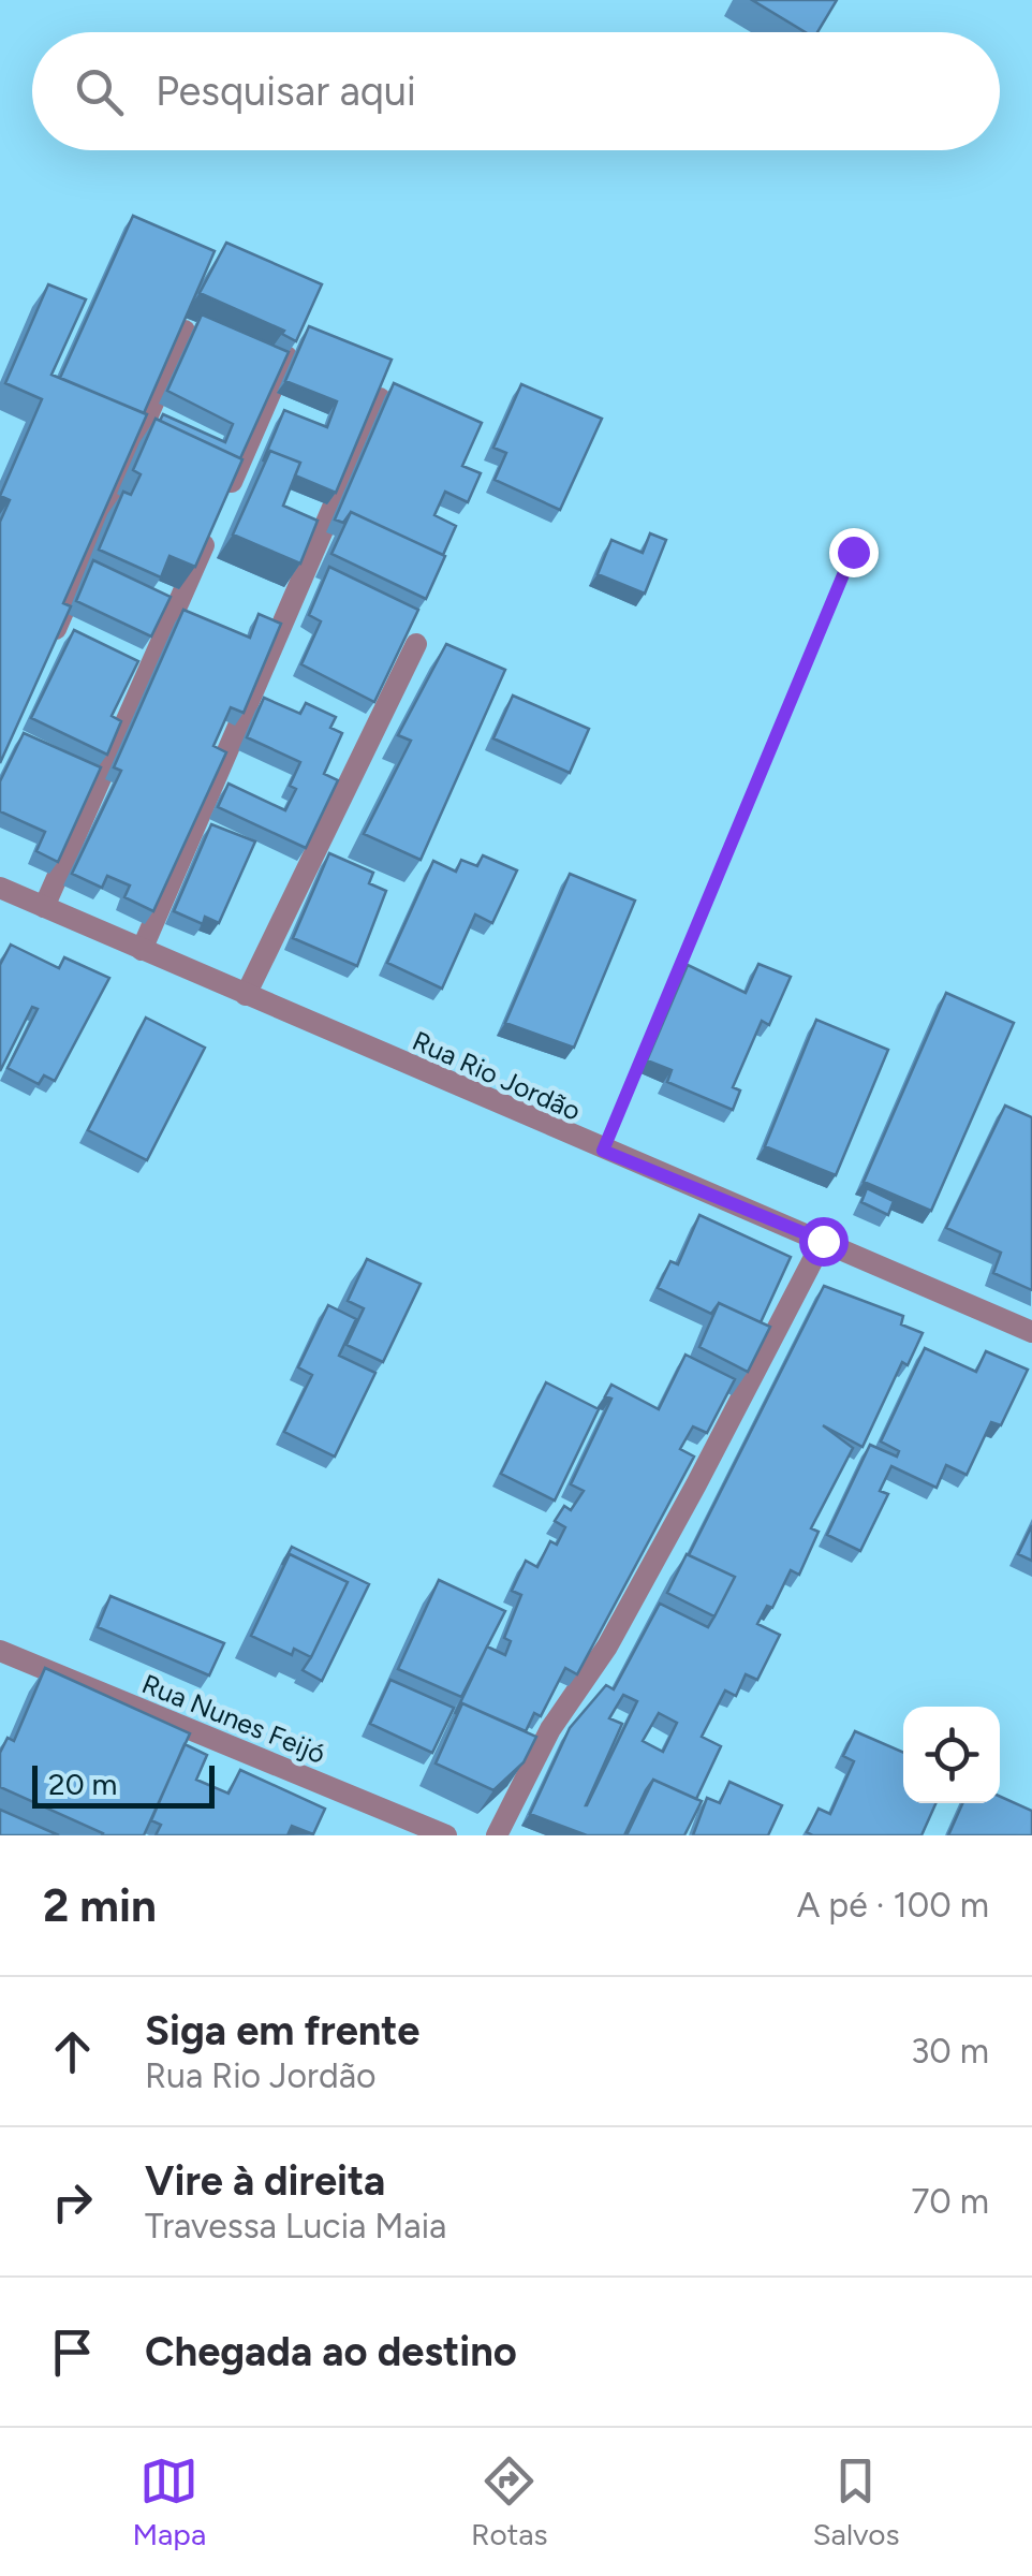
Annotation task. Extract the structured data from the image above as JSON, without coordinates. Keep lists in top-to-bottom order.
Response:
{
  "streets": {
    "street": ["Rua Rio Jordão", "Rua Nunes Feijó"]
  },
  "scale_bar": "20 m",
  "page": {
    "search": "Pesquisar aqui",
    "scale": "20 m",
    "heading": ["2 min", "A pé · 100 m"],
    "list": [
      ["Siga em frente", "Rua Rio Jordão", "30 m"],
      ["Vire à direita", "Travessa Lucia Maia", "70 m"],
      "Chegada ao destino"
    ],
    "nav": ["Mapa", "Rotas", "Salvos"]
  }
}
